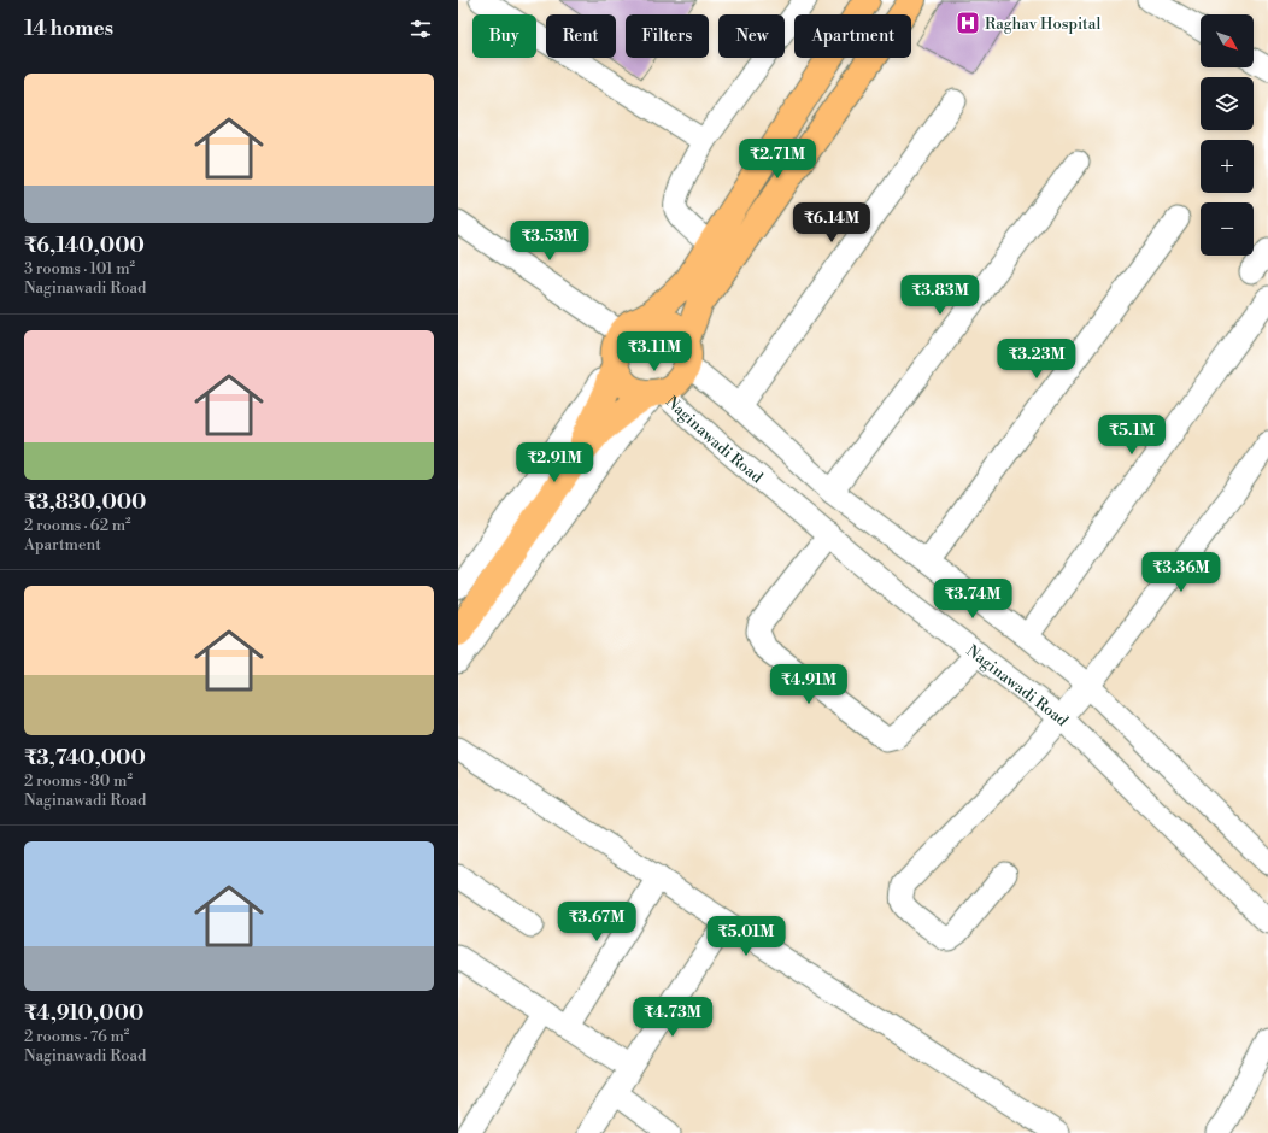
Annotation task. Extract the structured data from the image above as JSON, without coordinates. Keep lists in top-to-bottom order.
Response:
{
  "streets": {
    "street": ["Naginawadi Road"]
  },
  "places": {
    "hospital": ["Raghav Hospital"]
  },
  "north": "bottom right",
  "page": {
    "heading": "14 homes",
    "map_buttons": ["+", "−"],
    "chip": [
      "Buy",
      "Rent",
      "Filters",
      "New",
      "Apartment"
    ],
    "list": [
      {
        "name": "₹6,140,000",
        "note": "3 rooms · 101 m² · Naginawadi Road"
      },
      {
        "name": "₹3,830,000",
        "note": "2 rooms · 62 m² · Apartment"
      },
      {
        "name": "₹3,740,000",
        "note": "2 rooms · 80 m² · Naginawadi Road"
      },
      {
        "name": "₹4,910,000",
        "note": "2 rooms · 76 m² · Naginawadi Road"
      }
    ],
    "price": [
      "₹2.71M",
      "₹6.14M",
      "₹3.53M",
      "₹3.83M",
      "₹3.11M",
      "₹3.23M",
      "₹5.1M",
      "₹2.91M",
      "₹3.36M",
      "₹3.74M",
      "₹4.91M",
      "₹3.67M",
      "₹5.01M",
      "₹4.73M"
    ]
  }
}
